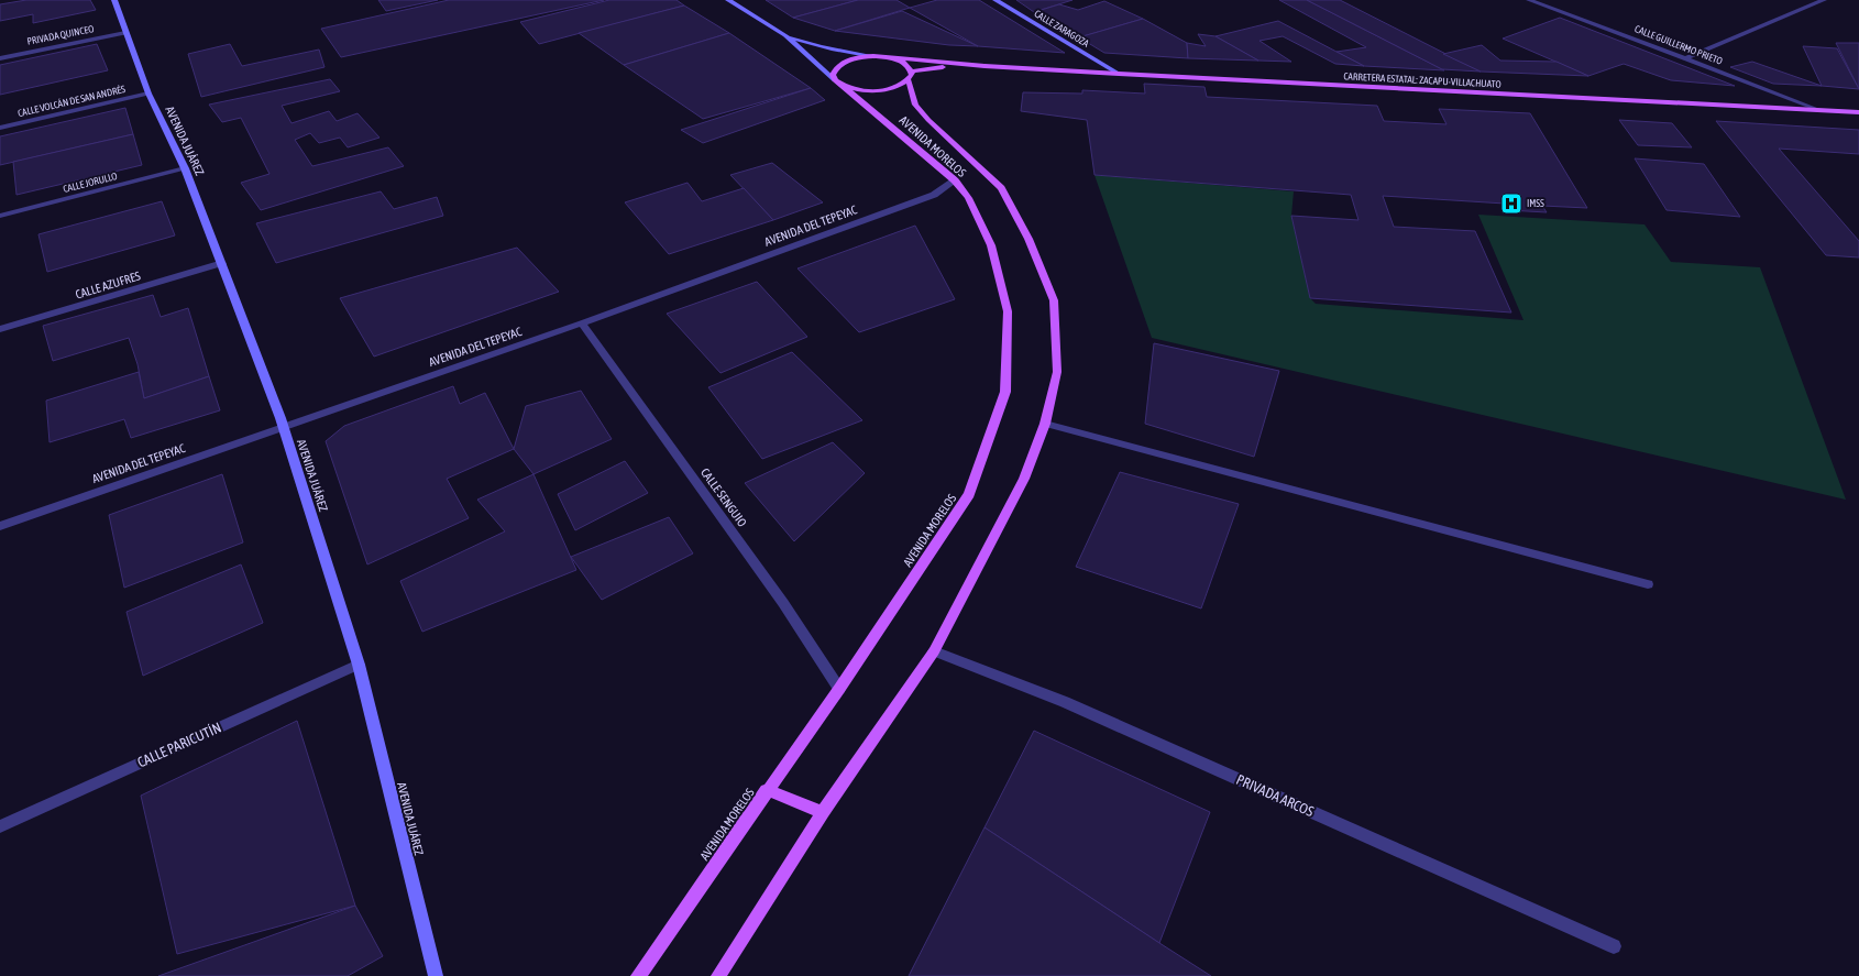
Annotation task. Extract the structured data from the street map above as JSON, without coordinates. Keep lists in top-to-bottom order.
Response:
{
  "streets": {
    "main road": ["CARRETERA ESTATAL: ZACAPU-VILLACHUATO", "AVENIDA MORELOS"],
    "street": [
      "CALLE ZARAGOZA",
      "PRIVADA QUINCEO",
      "CALLE GUILLERMO PRIETO",
      "CALLE VOLCÁN DE SAN ANDRÉS",
      "AVENIDA JUÁREZ",
      "CALLE JORULLO",
      "AVENIDA DEL TEPEYAC",
      "CALLE AZUFRES",
      "CALLE SENGUIO",
      "CALLE PARICUTÍN",
      "PRIVADA ARCOS"
    ]
  },
  "crossings": [
    ["CALLE ZARAGOZA", "CARRETERA ESTATAL: ZACAPU-VILLACHUATO"],
    ["PRIVADA QUINCEO", "AVENIDA JUÁREZ"],
    ["CALLE GUILLERMO PRIETO", "CARRETERA ESTATAL: ZACAPU-VILLACHUATO"],
    ["CALLE VOLCÁN DE SAN ANDRÉS", "AVENIDA JUÁREZ"],
    ["AVENIDA JUÁREZ", "CALLE JORULLO"],
    ["AVENIDA JUÁREZ", "AVENIDA DEL TEPEYAC"],
    ["AVENIDA JUÁREZ", "CALLE AZUFRES"],
    ["AVENIDA JUÁREZ", "CALLE PARICUTÍN"],
    ["AVENIDA MORELOS", "AVENIDA DEL TEPEYAC"],
    ["AVENIDA MORELOS", "CALLE SENGUIO"],
    ["AVENIDA MORELOS", "PRIVADA ARCOS"],
    ["AVENIDA DEL TEPEYAC", "CALLE SENGUIO"]
  ],
  "places": {
    "hospital": ["IMSS"]
  }
}
